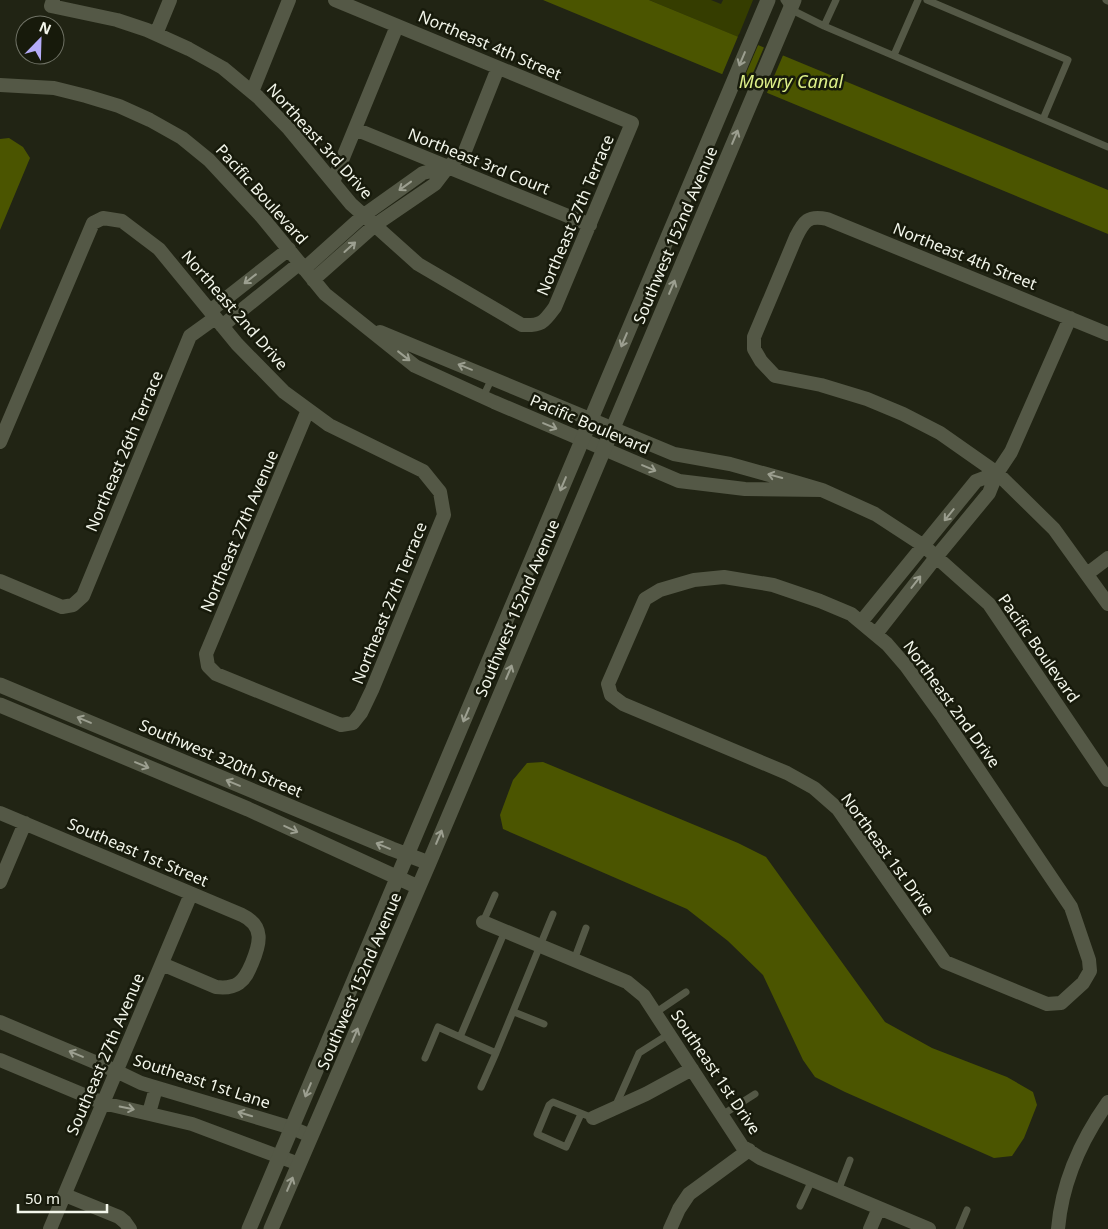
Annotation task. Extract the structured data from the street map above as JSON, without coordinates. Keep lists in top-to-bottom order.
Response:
{
  "streets": {
    "street": [
      "Northeast 4th Street",
      "Northeast 3rd Drive",
      "Northeast 3rd Court",
      "Pacific Boulevard",
      "Northeast 27th Terrace",
      "Southwest 152nd Avenue",
      "Northeast 2nd Drive",
      "Northeast 26th Terrace",
      "Northeast 27th Avenue",
      "Southwest 320th Street",
      "Southeast 1st Street",
      "Northeast 1st Drive",
      "Southeast 27th Avenue",
      "Southeast 1st Drive",
      "Southeast 1st Lane"
    ]
  },
  "crossings": [
    ["Northeast 4th Street", "Northeast 27th Terrace"],
    ["Northeast 3rd Drive", "Northeast 27th Terrace"],
    ["Northeast 3rd Court", "Northeast 27th Terrace"],
    ["Pacific Boulevard", "Southwest 152nd Avenue"],
    ["Northeast 27th Terrace", "Northeast 2nd Drive"],
    ["Northeast 27th Terrace", "Northeast 27th Avenue"],
    ["Southwest 152nd Avenue", "Southwest 320th Street"],
    ["Southwest 152nd Avenue", "Southeast 1st Lane"],
    ["Northeast 2nd Drive", "Northeast 26th Terrace"],
    ["Northeast 2nd Drive", "Northeast 27th Avenue"],
    ["Northeast 2nd Drive", "Northeast 1st Drive"],
    ["Southeast 1st Street", "Southeast 27th Avenue"],
    ["Southeast 27th Avenue", "Southeast 1st Lane"]
  ],
  "water": ["Mowry Canal"],
  "scale_bar": "50 m",
  "north": "top right"
}
